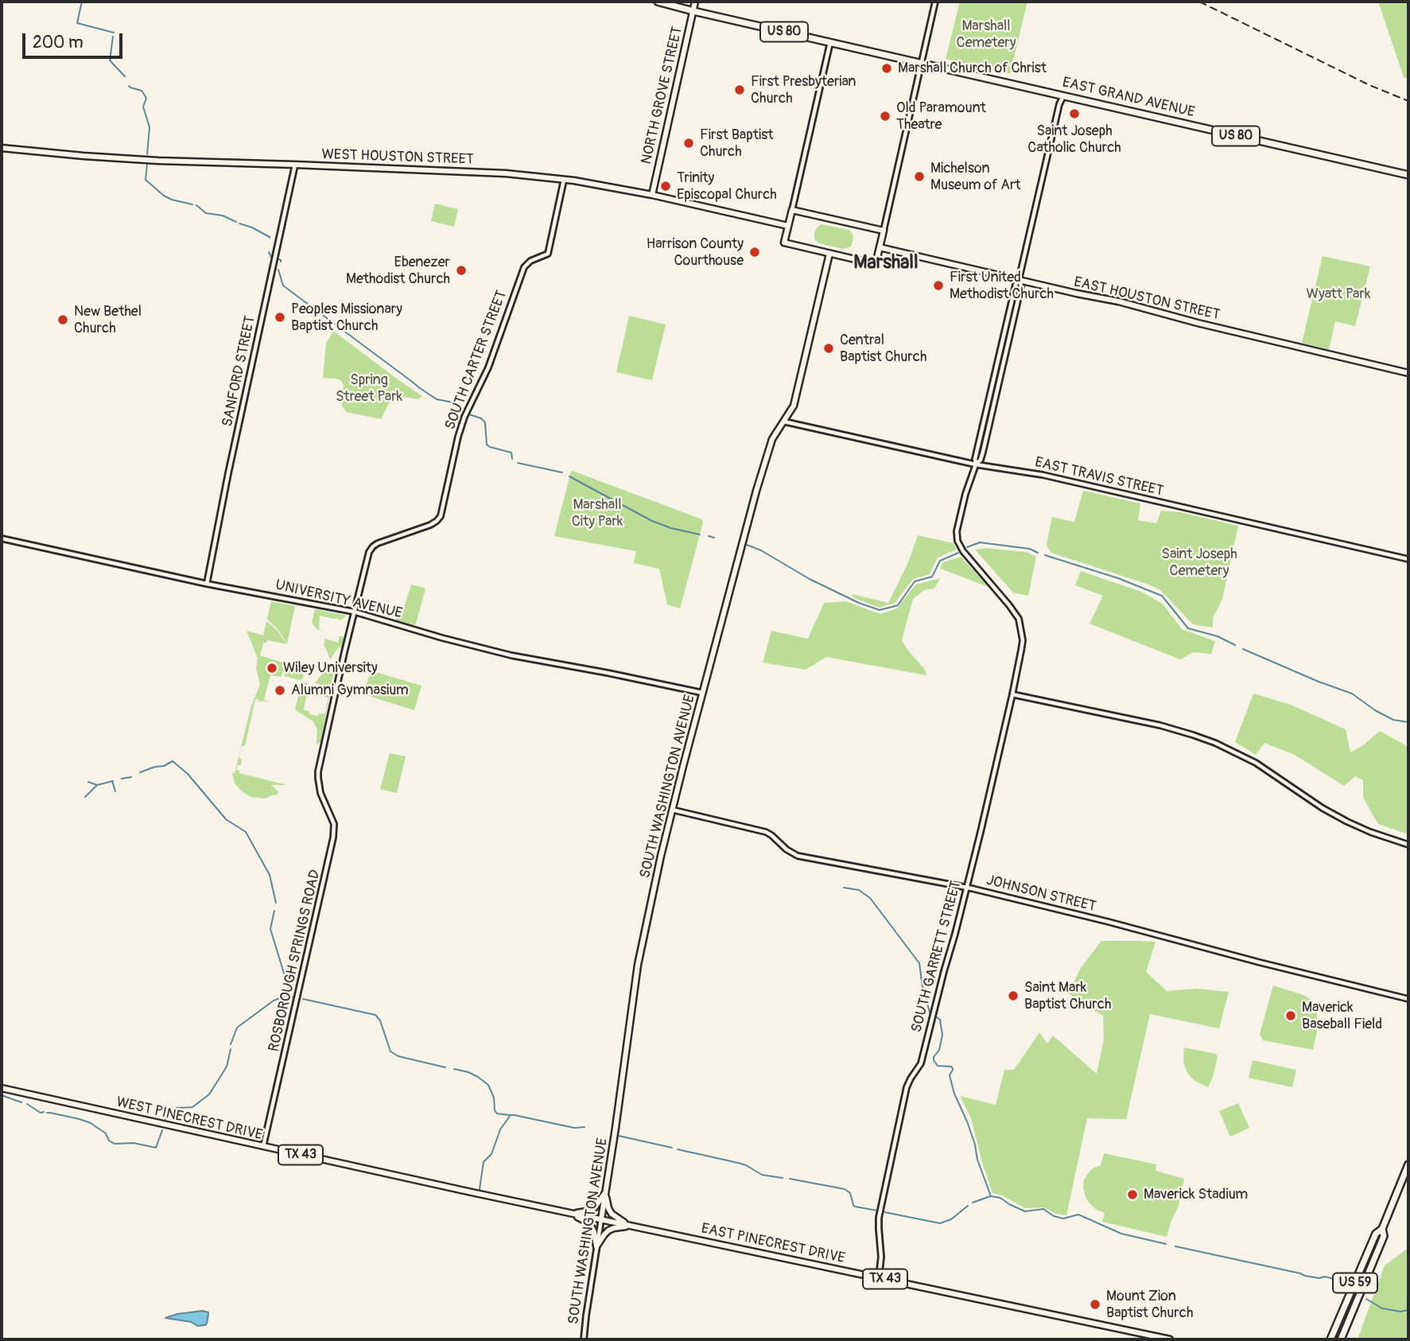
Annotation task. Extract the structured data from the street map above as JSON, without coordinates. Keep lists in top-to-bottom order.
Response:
{
  "streets": {
    "highway": ["US 80", "EAST GRAND AVENUE", "US 59"],
    "main road": [
      "NORTH GROVE STREET",
      "WEST HOUSTON STREET",
      "EAST HOUSTON STREET",
      "SOUTH WASHINGTON AVENUE",
      "WEST PINECREST DRIVE",
      "TX 43",
      "EAST PINECREST DRIVE"
    ],
    "street": [
      "SOUTH CARTER STREET",
      "SANFORD STREET",
      "EAST TRAVIS STREET",
      "UNIVERSITY AVENUE",
      "JOHNSON STREET",
      "SOUTH GARRETT STREET",
      "ROSBOROUGH SPRINGS ROAD"
    ]
  },
  "crossings": [
    ["US 80", "NORTH GROVE STREET"],
    ["US 80", "EAST GRAND AVENUE"],
    ["NORTH GROVE STREET", "WEST HOUSTON STREET"],
    ["WEST HOUSTON STREET", "SOUTH CARTER STREET"],
    ["WEST HOUSTON STREET", "SANFORD STREET"],
    ["SOUTH CARTER STREET", "UNIVERSITY AVENUE"],
    ["SOUTH CARTER STREET", "ROSBOROUGH SPRINGS ROAD"],
    ["SANFORD STREET", "UNIVERSITY AVENUE"],
    ["EAST TRAVIS STREET", "SOUTH WASHINGTON AVENUE"],
    ["EAST TRAVIS STREET", "SOUTH GARRETT STREET"],
    ["UNIVERSITY AVENUE", "SOUTH WASHINGTON AVENUE"],
    ["UNIVERSITY AVENUE", "ROSBOROUGH SPRINGS ROAD"],
    ["SOUTH WASHINGTON AVENUE", "JOHNSON STREET"],
    ["SOUTH WASHINGTON AVENUE", "WEST PINECREST DRIVE"],
    ["SOUTH WASHINGTON AVENUE", "EAST PINECREST DRIVE"],
    ["JOHNSON STREET", "SOUTH GARRETT STREET"],
    ["SOUTH GARRETT STREET", "EAST PINECREST DRIVE"],
    ["ROSBOROUGH SPRINGS ROAD", "WEST PINECREST DRIVE"],
    ["WEST PINECREST DRIVE", "EAST PINECREST DRIVE"]
  ],
  "districts": ["Marshall"],
  "parks": [
    "Marshall Cemetery",
    "Wyatt Park",
    "Spring Street Park",
    "Marshall City Park",
    "Saint Joseph Cemetery"
  ],
  "places": [
    "Marshall Church of Christ",
    "First Presbyterian Church",
    "Saint Joseph Catholic Church",
    "Old Paramount Theatre",
    "First Baptist Church",
    "Michelson Museum of Art",
    "Trinity Episcopal Church",
    "Harrison County Courthouse",
    "Ebenezer Methodist Church",
    "First United Methodist Church",
    "Peoples Missionary Baptist Church",
    "New Bethel Church",
    "Central Baptist Church",
    "Wiley University",
    "Alumni Gymnasium",
    "Saint Mark Baptist Church",
    "Maverick Baseball Field",
    "Maverick Stadium",
    "Mount Zion Baptist Church"
  ],
  "scale_bar": "200 m"
}
